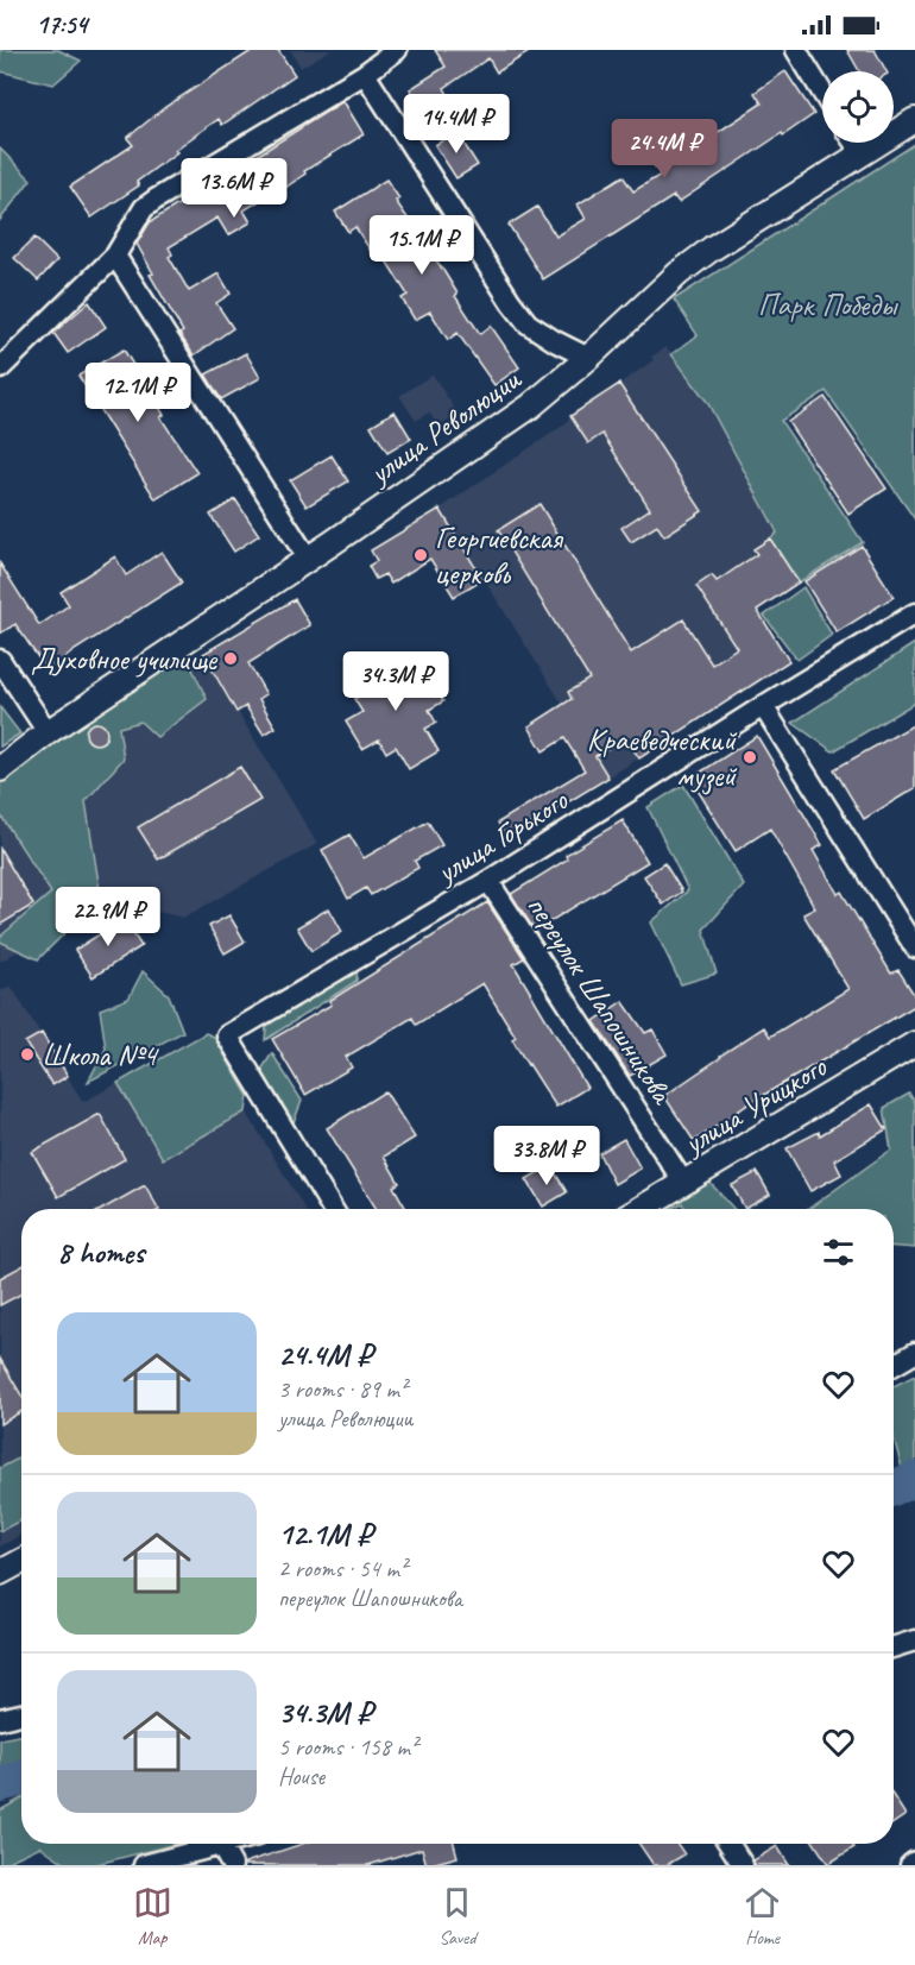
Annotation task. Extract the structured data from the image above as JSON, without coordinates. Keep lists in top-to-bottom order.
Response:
{
  "streets": {
    "main road": ["улица Революции", "улица Урицкого"],
    "street": ["улица Горького", "переулок Шапошникова"]
  },
  "crossings": [
    ["улица Горького", "переулок Шапошникова"],
    ["переулок Шапошникова", "улица Урицкого"]
  ],
  "parks": ["Парк Победы"],
  "places": [
    "Георгиевская церковь",
    "Духовное училище",
    "Краеведческий музей",
    "Школа №4"
  ],
  "page": {
    "status": "17:54",
    "price": [
      "14.4M ₽",
      "24.4M ₽",
      "13.6M ₽",
      "15.1M ₽",
      "12.1M ₽",
      "34.3M ₽",
      "22.9M ₽",
      "33.8M ₽"
    ],
    "heading": "8 homes",
    "list": [
      {
        "name": "24.4M ₽",
        "note": "3 rooms · 89 m² · улица Революции"
      },
      {
        "name": "12.1M ₽",
        "note": "2 rooms · 54 m² · переулок Шапошникова"
      },
      {
        "name": "34.3M ₽",
        "note": "5 rooms · 158 m² · House"
      }
    ],
    "tabs": ["Map", "Saved", "Home"]
  }
}
